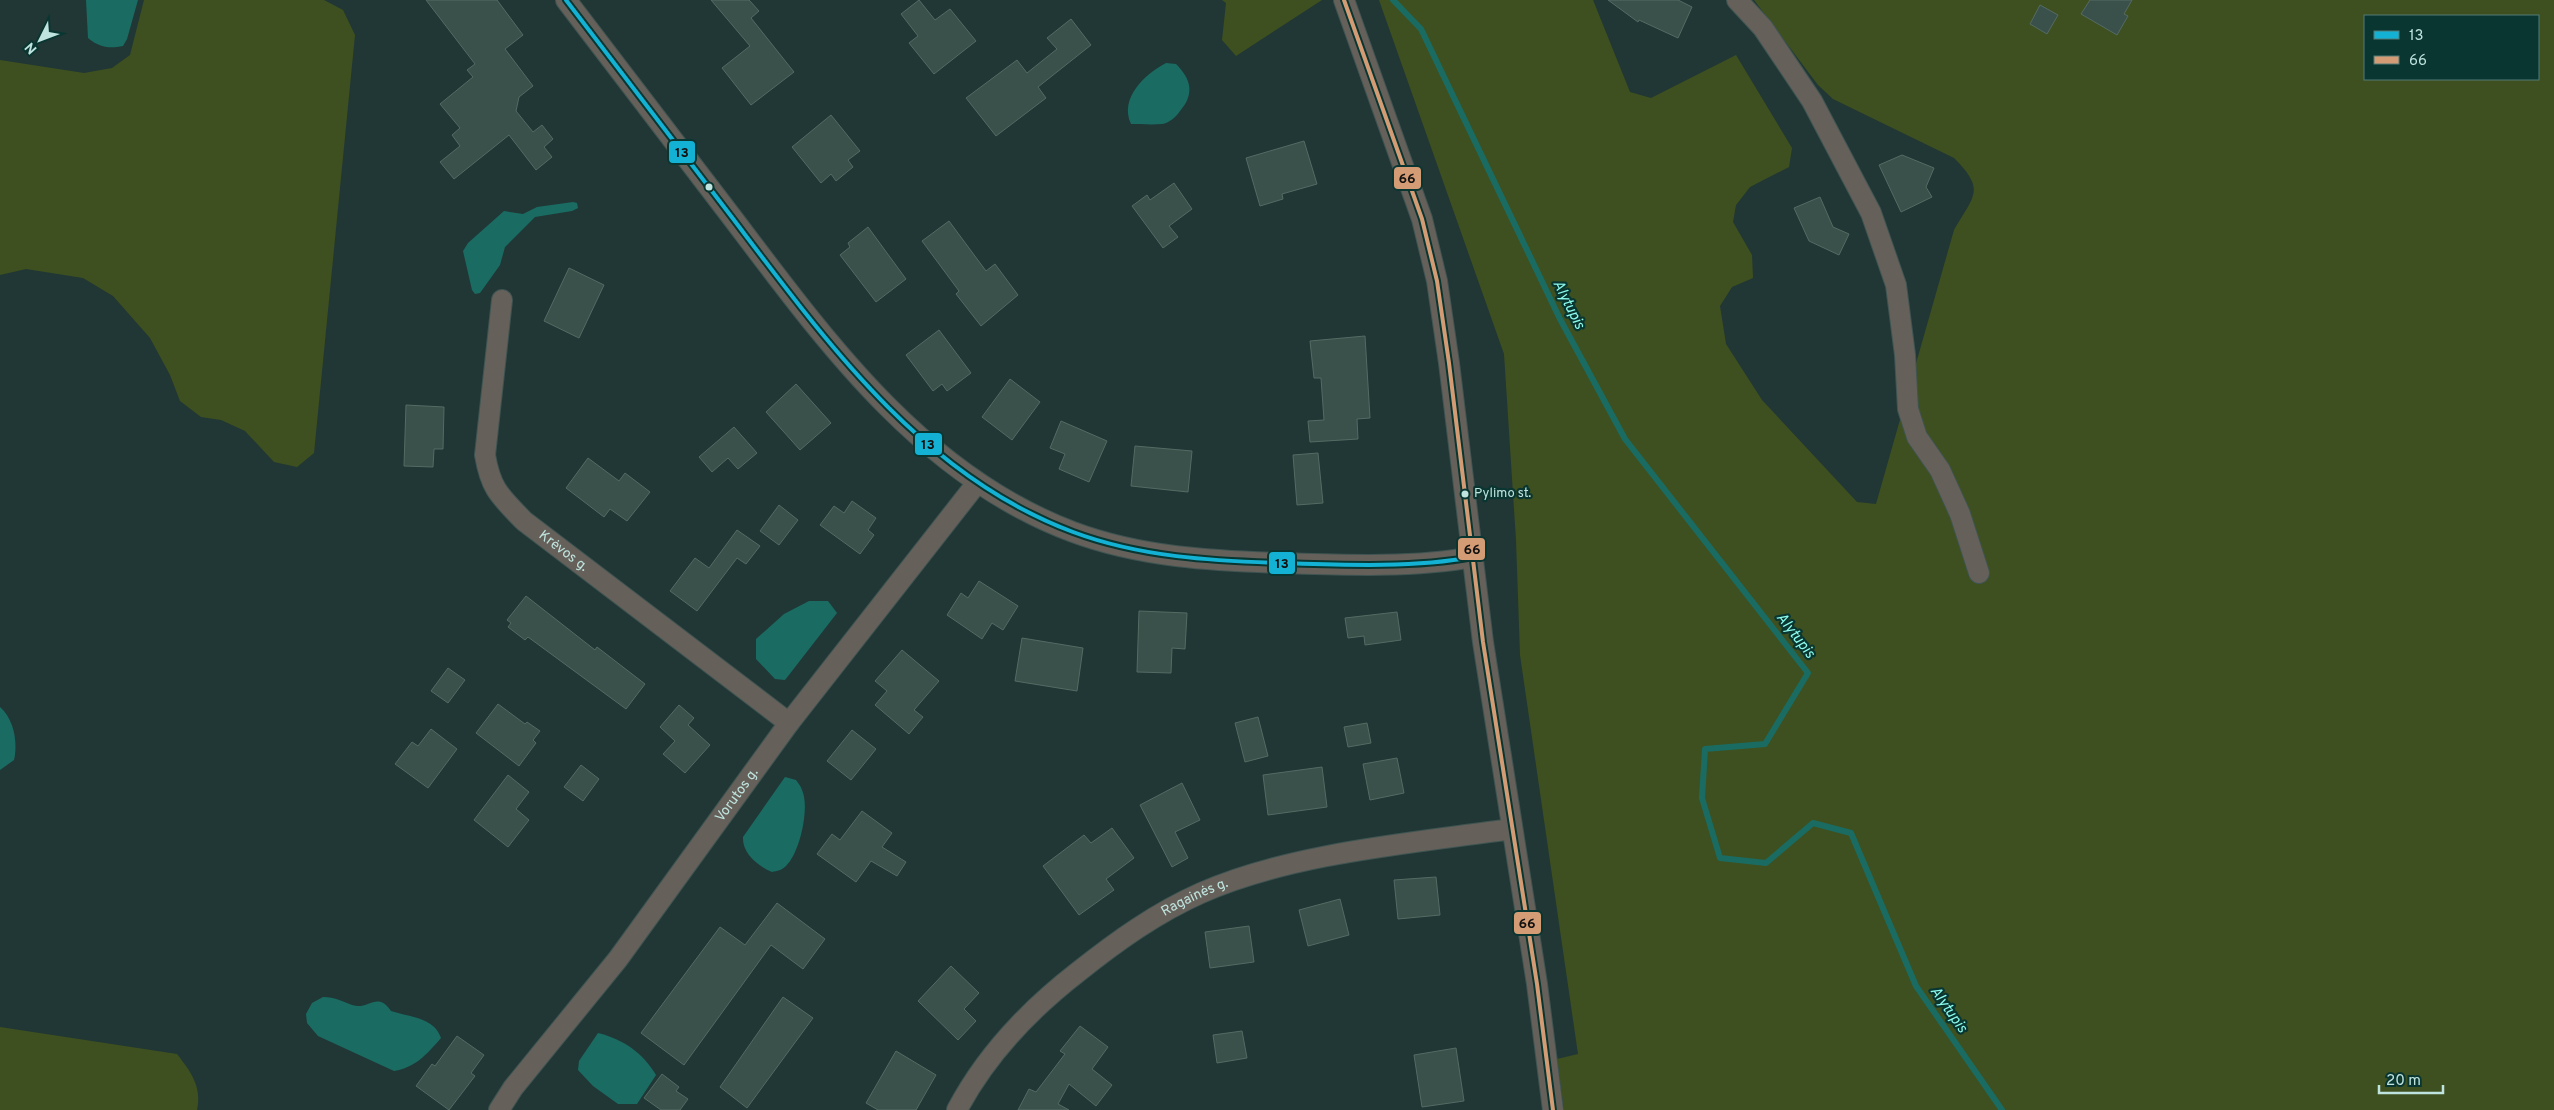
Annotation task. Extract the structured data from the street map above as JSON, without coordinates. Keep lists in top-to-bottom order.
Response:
{
  "streets": {
    "street": ["Krėvos g.", "Vorutos g.", "Ragainės g."]
  },
  "crossings": [
    ["Krėvos g.", "Vorutos g."]
  ],
  "water": ["Alytupis"],
  "places": ["Pylimo st."],
  "lines": ["transit line 13", "transit line 66"],
  "legend": ["13", "66"],
  "scale_bar": "20 m",
  "north": "bottom left"
}
